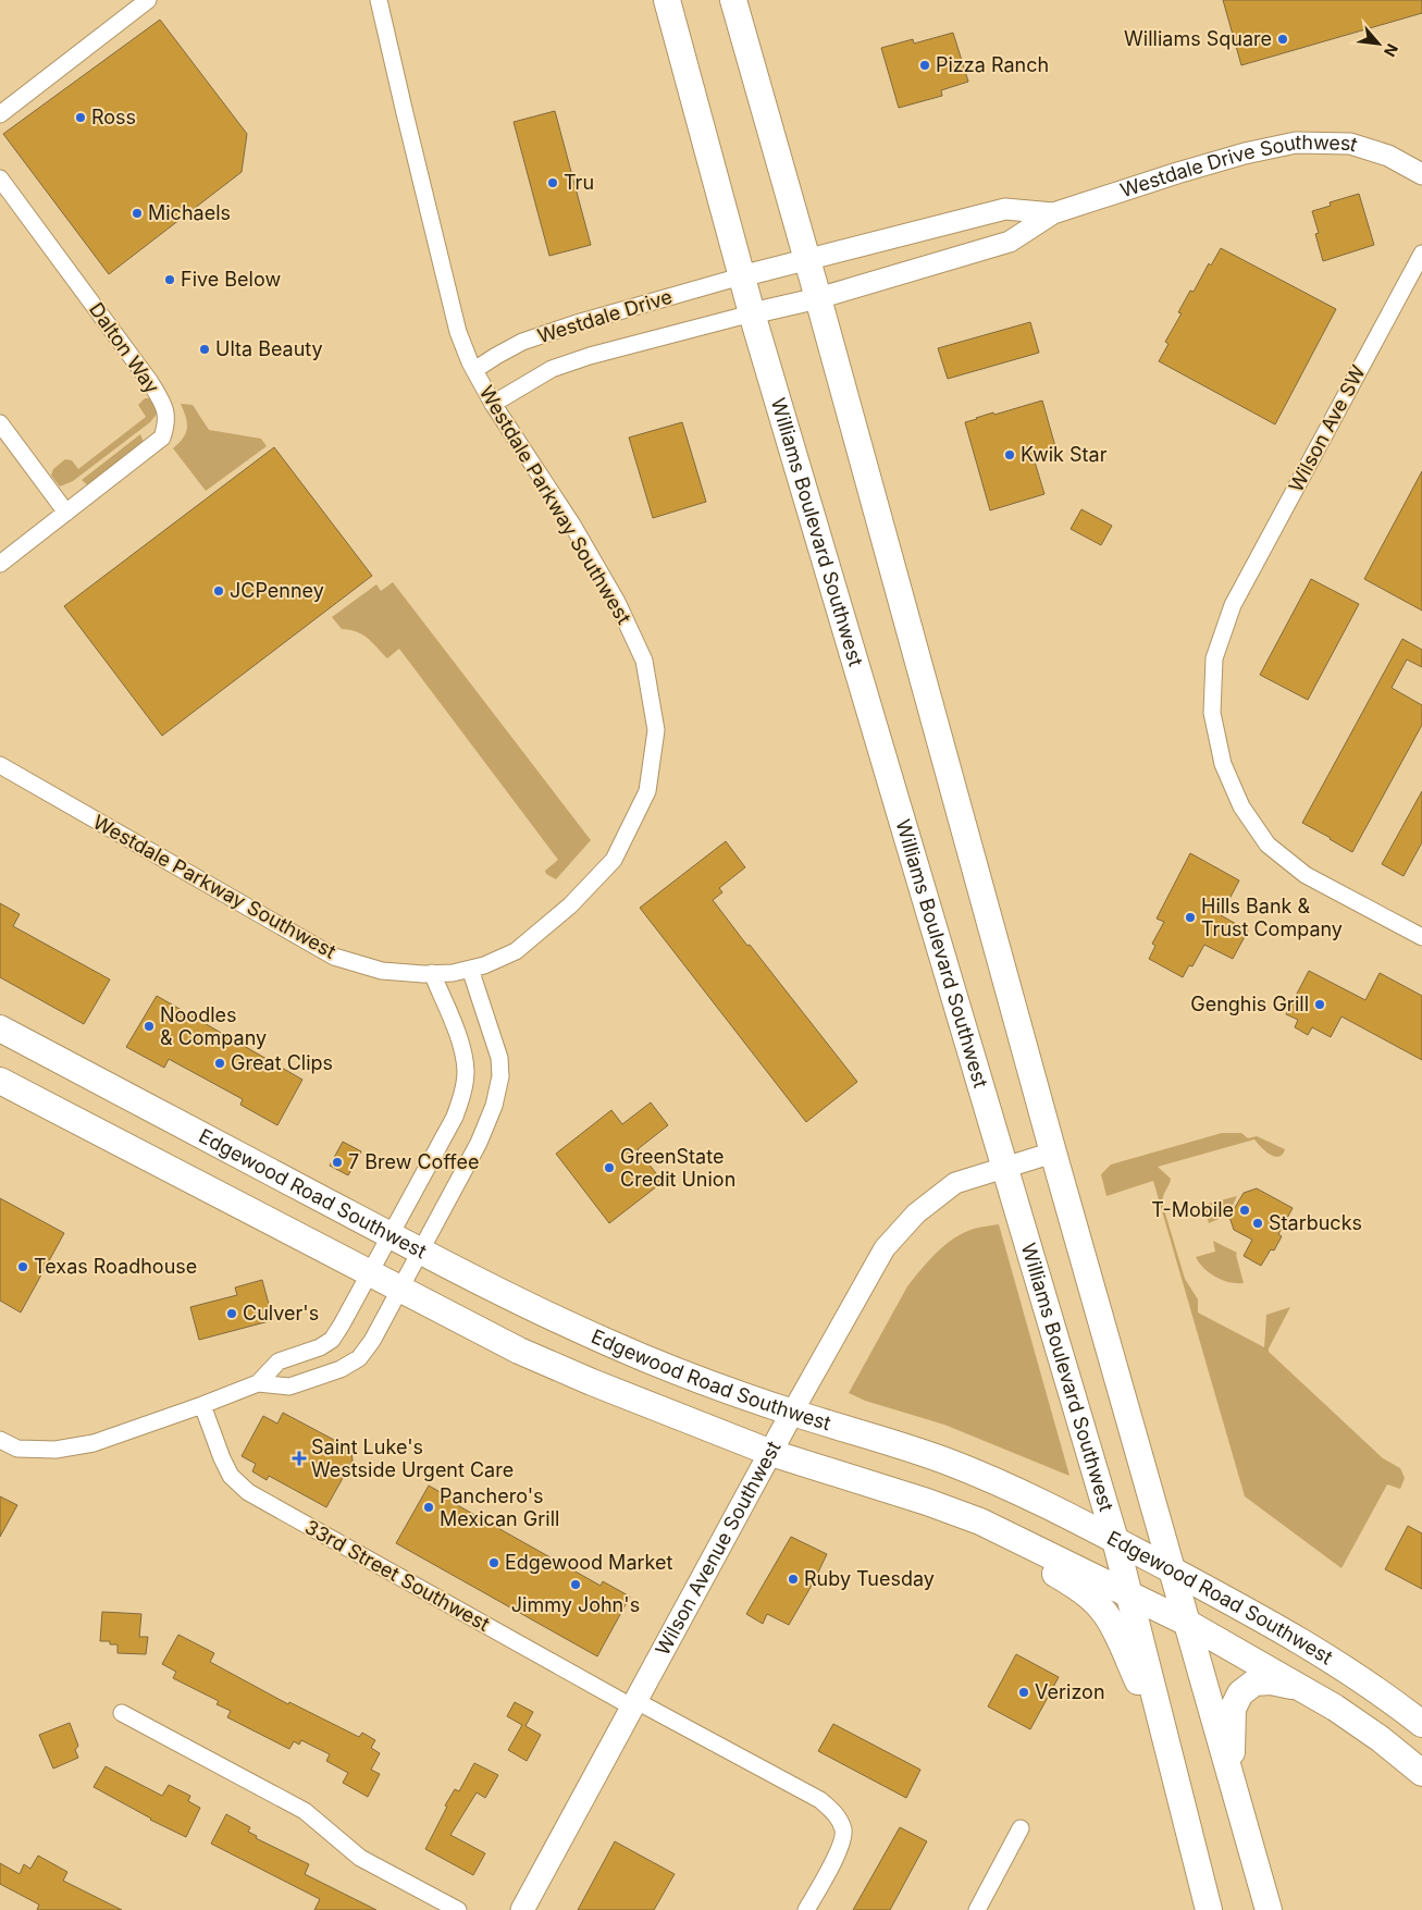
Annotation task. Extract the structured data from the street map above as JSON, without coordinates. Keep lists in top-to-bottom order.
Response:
{
  "streets": {
    "main road": ["Williams Boulevard Southwest", "Edgewood Road Southwest", "Wilson Avenue Southwest"],
    "street": [
      "Westdale Drive Southwest",
      "Westdale Drive",
      "Dalton Way",
      "Wilson Ave SW",
      "Westdale Parkway Southwest",
      "33rd Street Southwest"
    ]
  },
  "crossings": [
    ["Westdale Drive Southwest", "Westdale Drive"],
    ["Westdale Drive Southwest", "Williams Boulevard Southwest"],
    ["Westdale Drive", "Westdale Parkway Southwest"],
    ["Westdale Drive", "Williams Boulevard Southwest"],
    ["Williams Boulevard Southwest", "Edgewood Road Southwest"],
    ["Williams Boulevard Southwest", "Wilson Avenue Southwest"],
    ["Edgewood Road Southwest", "Wilson Avenue Southwest"],
    ["Wilson Avenue Southwest", "33rd Street Southwest"]
  ],
  "places": {
    "other": [
      "Williams Square",
      "Pizza Ranch",
      "Ross",
      "Tru",
      "Michaels",
      "Five Below",
      "Ulta Beauty",
      "Kwik Star",
      "JCPenney",
      "Hills Bank & Trust Company",
      "Genghis Grill",
      "Noodles & Company",
      "Great Clips",
      "7 Brew Coffee",
      "GreenState Credit Union",
      "T-Mobile",
      "Starbucks",
      "Texas Roadhouse",
      "Culver's",
      "Panchero's Mexican Grill",
      "Edgewood Market",
      "Ruby Tuesday",
      "Jimmy John's",
      "Verizon"
    ],
    "health": ["Saint Luke's Westside Urgent Care"]
  },
  "north": "bottom right"
}
